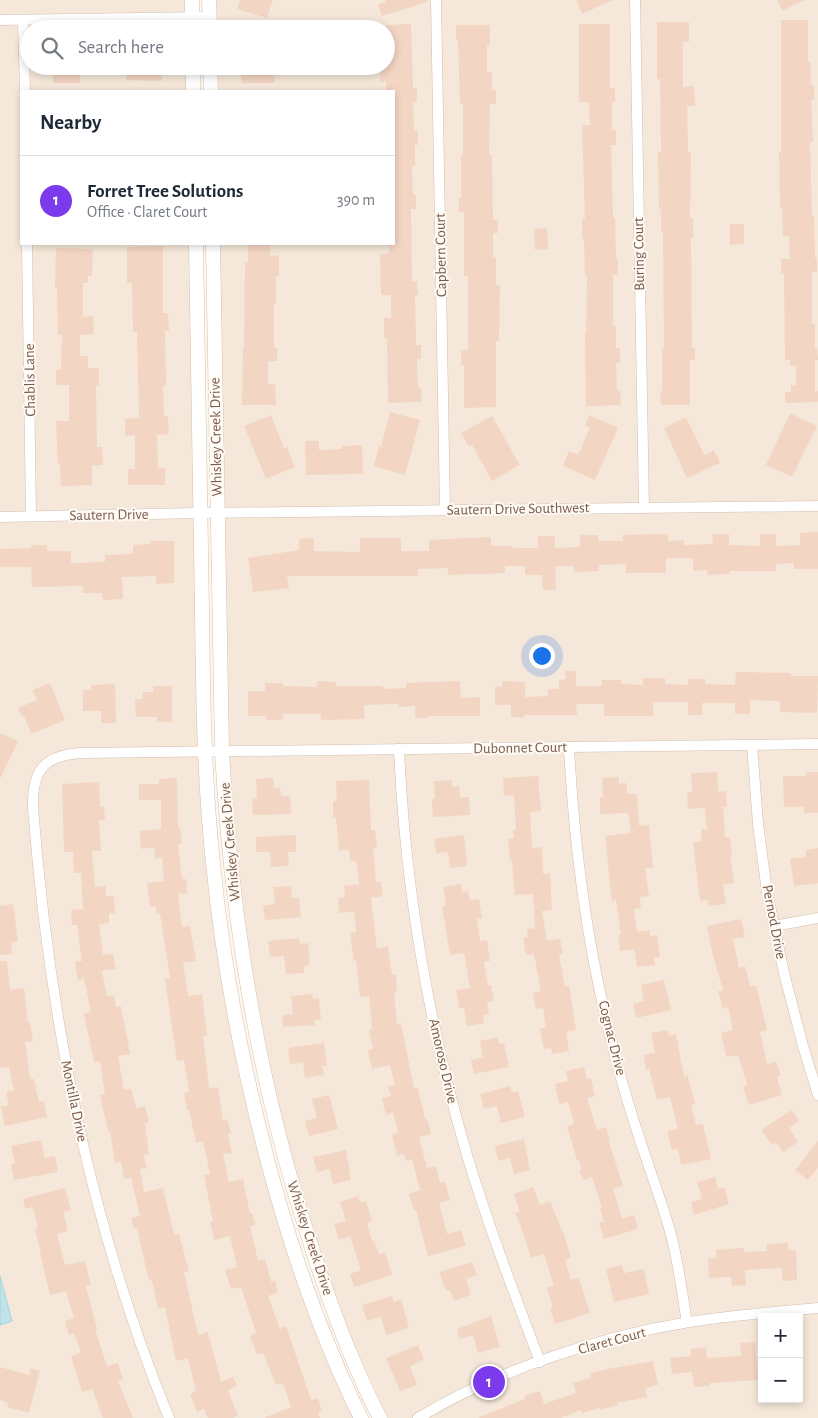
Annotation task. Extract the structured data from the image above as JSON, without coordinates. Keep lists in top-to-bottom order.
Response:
{
  "streets": {
    "street": [
      "Buring Court",
      "Capbern Court",
      "Chablis Lane",
      "Whiskey Creek Drive",
      "Sautern Drive Southwest",
      "Sautern Drive",
      "Dubonnet Court",
      "Pernod Drive",
      "Cognac Drive",
      "Amoroso Drive",
      "Montilla Drive",
      "Claret Court"
    ]
  },
  "crossings": [
    ["Buring Court", "Sautern Drive Southwest"],
    ["Capbern Court", "Sautern Drive Southwest"],
    ["Chablis Lane", "Sautern Drive"],
    ["Whiskey Creek Drive", "Sautern Drive Southwest"],
    ["Whiskey Creek Drive", "Sautern Drive"],
    ["Whiskey Creek Drive", "Dubonnet Court"],
    ["Sautern Drive Southwest", "Sautern Drive"],
    ["Dubonnet Court", "Pernod Drive"],
    ["Dubonnet Court", "Cognac Drive"],
    ["Dubonnet Court", "Amoroso Drive"],
    ["Dubonnet Court", "Montilla Drive"],
    ["Cognac Drive", "Claret Court"],
    ["Amoroso Drive", "Claret Court"]
  ],
  "page": {
    "search": "Search here",
    "heading": "Nearby",
    "list": [
      {
        "mark": "1",
        "name": "Forret Tree Solutions",
        "note": "Office · Claret Court",
        "value": "390 m"
      }
    ],
    "map_buttons": ["+", "−"],
    "pins": "1"
  }
}
